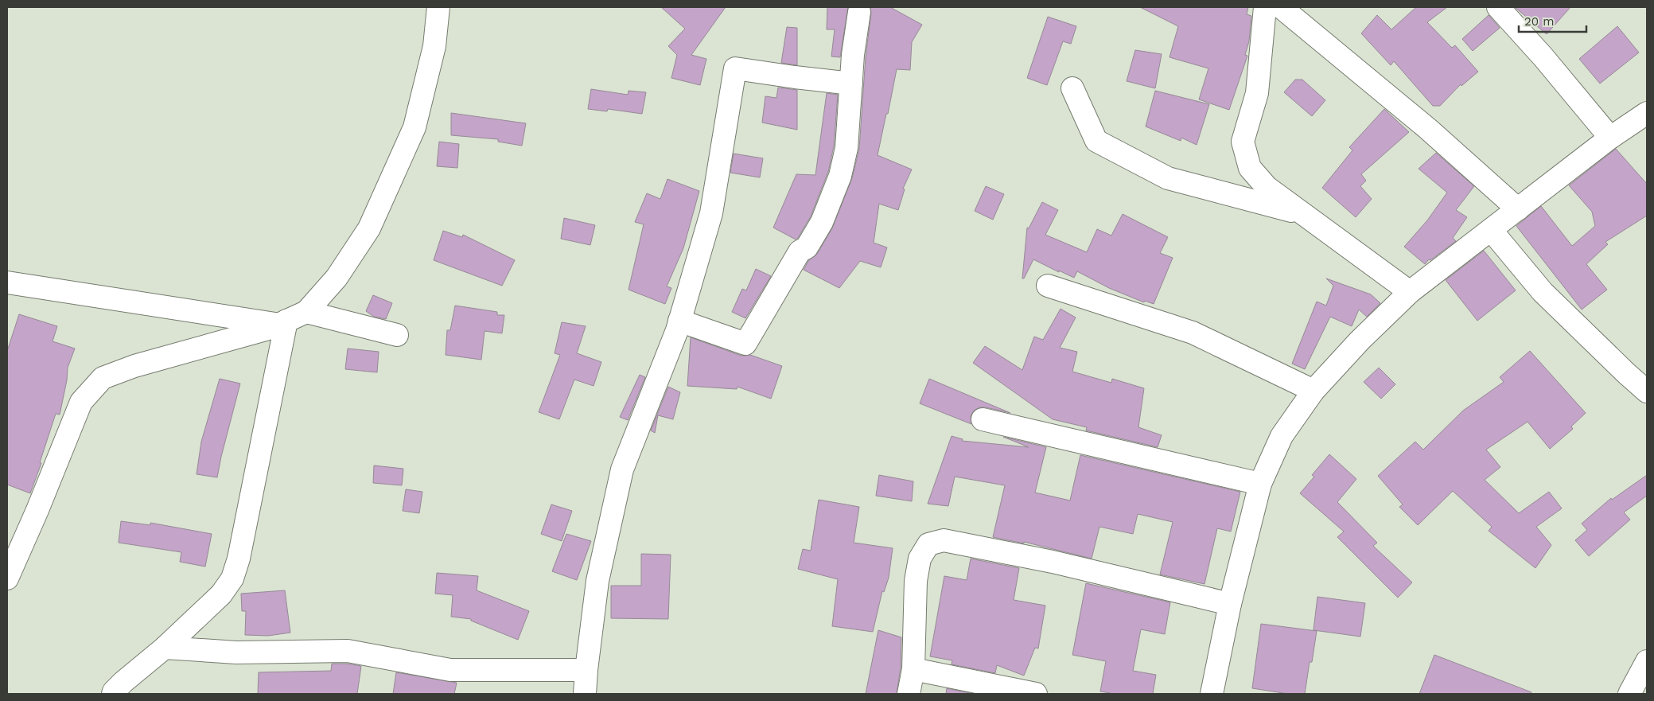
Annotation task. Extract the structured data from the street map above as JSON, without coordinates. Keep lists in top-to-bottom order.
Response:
{
  "scale_bar": "20 m"
}
